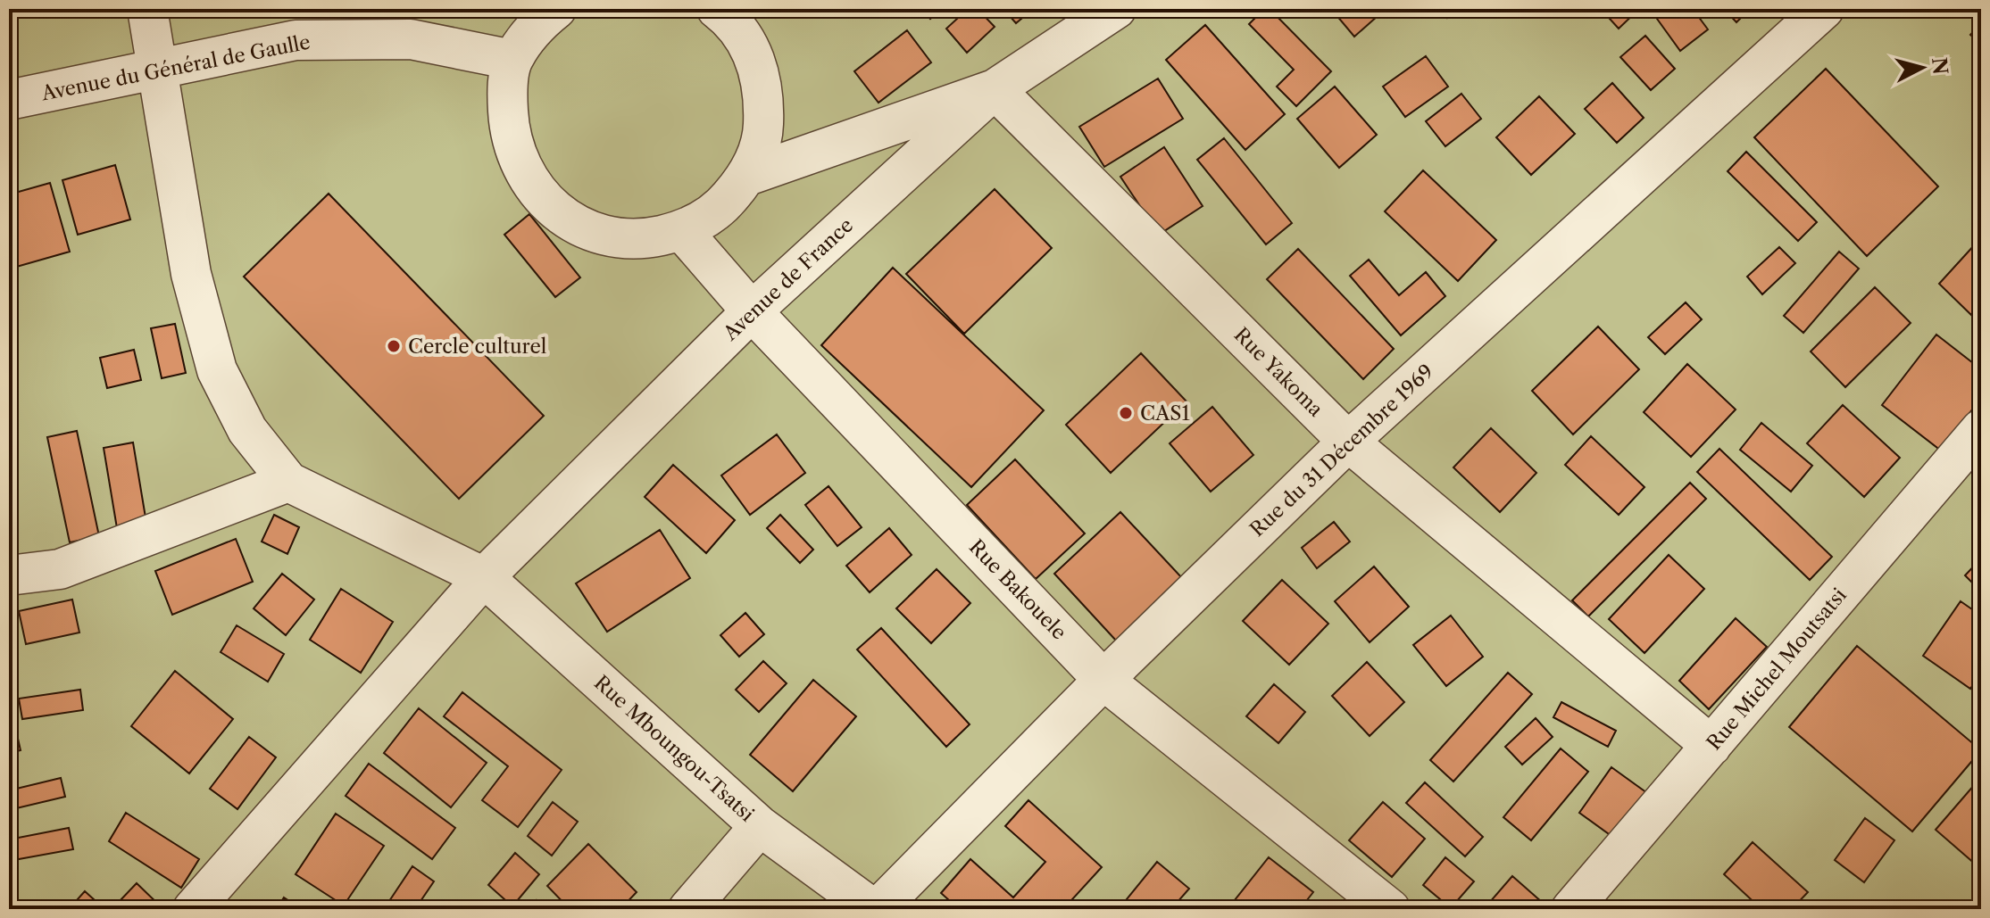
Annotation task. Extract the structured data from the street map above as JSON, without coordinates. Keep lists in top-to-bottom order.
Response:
{
  "streets": {
    "street": [
      "Avenue du Général de Gaulle",
      "Avenue de France",
      "Rue Yakoma",
      "Rue du 31 Décembre 1969",
      "Rue Bakouele",
      "Rue Michel Moutsatsi",
      "Rue Mboungou-Tsatsi"
    ]
  },
  "crossings": [
    ["Avenue de France", "Rue Yakoma"],
    ["Avenue de France", "Rue Bakouele"],
    ["Avenue de France", "Rue Mboungou-Tsatsi"],
    ["Rue Yakoma", "Rue du 31 Décembre 1969"],
    ["Rue Yakoma", "Rue Michel Moutsatsi"],
    ["Rue du 31 Décembre 1969", "Rue Bakouele"],
    ["Rue du 31 Décembre 1969", "Rue Mboungou-Tsatsi"]
  ],
  "places": ["Cercle culturel", "CAS1"],
  "north": "right"
}
